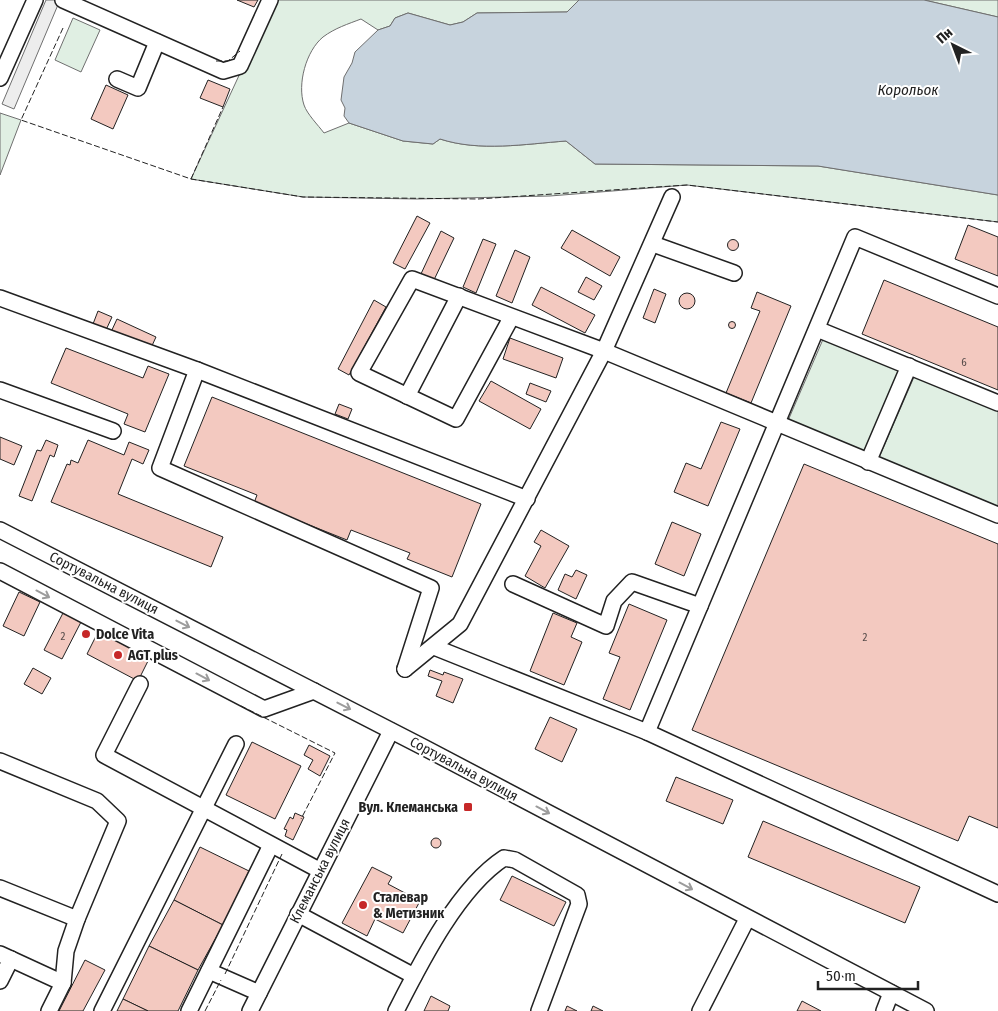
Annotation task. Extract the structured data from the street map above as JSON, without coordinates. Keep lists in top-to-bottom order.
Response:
{
  "streets": {
    "street": ["Сортувальна вулиця", "Клеманська вулиця"]
  },
  "crossings": [
    ["Сортувальна вулиця", "Клеманська вулиця"]
  ],
  "water": ["Корольок"],
  "places": {
    "other": ["Dolce Vita", "AGT plus", "Сталевар & Метизник"],
    "transit": ["Вул. Клеманська"]
  },
  "house_numbers": ["6", "2", "2"],
  "scale_bar": "50 m",
  "north": "top left"
}
